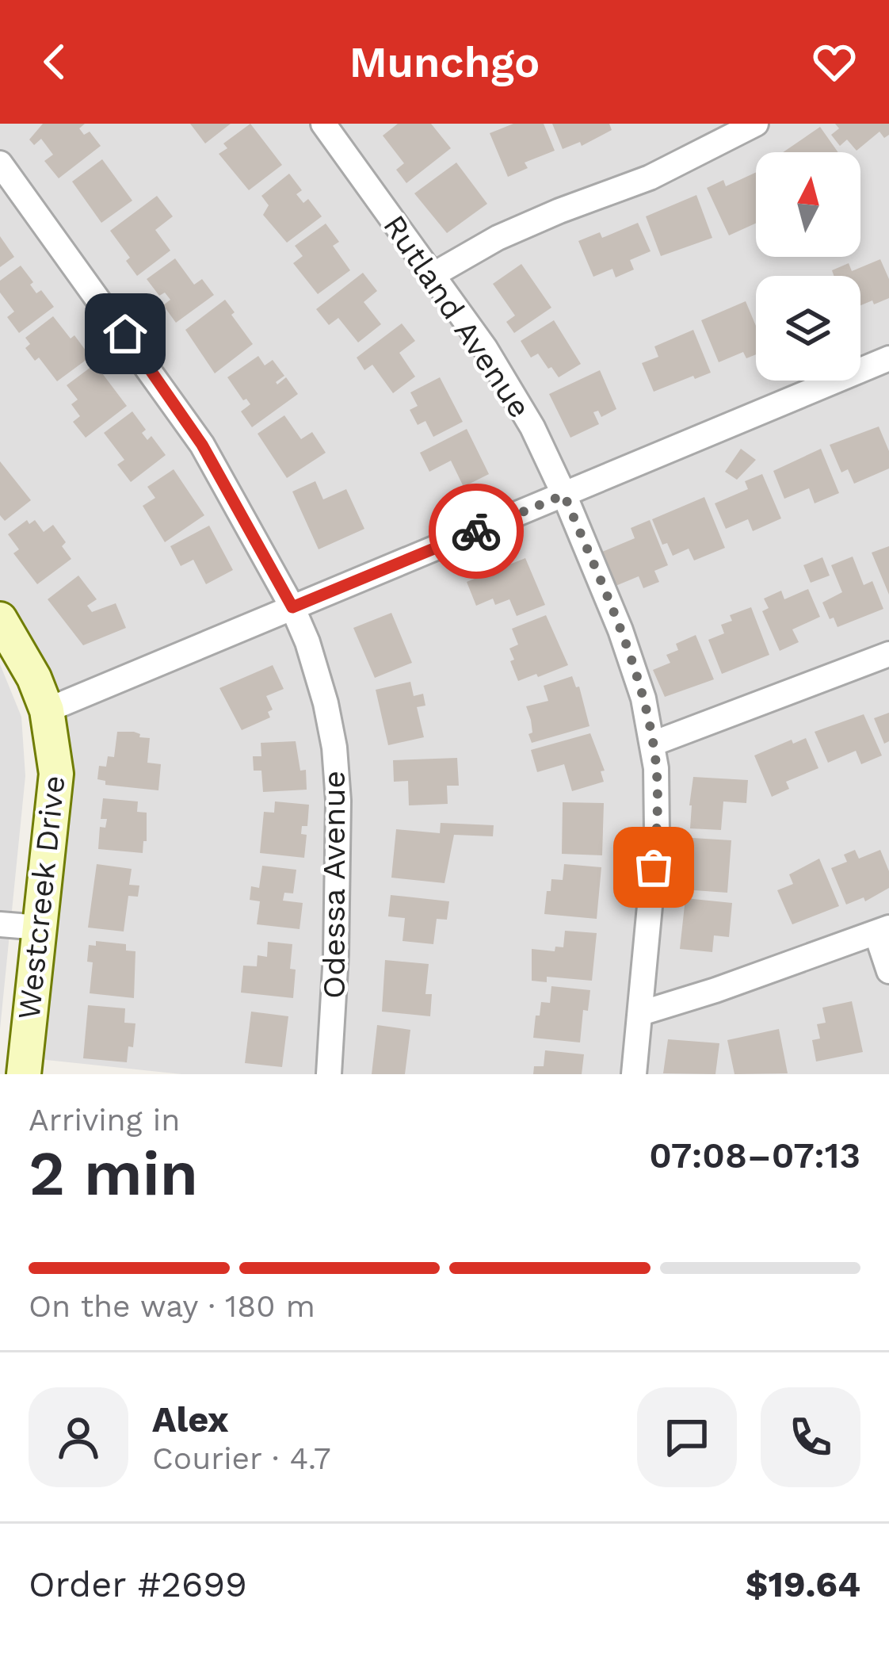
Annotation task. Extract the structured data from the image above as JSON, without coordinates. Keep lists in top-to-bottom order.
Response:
{
  "streets": {
    "street": ["Rutland Avenue", "Odessa Avenue", "Westcreek Drive"]
  },
  "north": "top",
  "page": {
    "header": "Munchgo",
    "heading": ["2 min", "Arriving in", "07:08–07:13"],
    "panel": [
      "Alex",
      "Courier · 4.7",
      "Order #2699",
      "$19.64"
    ],
    "bar": "On the way · 180 m"
  }
}
